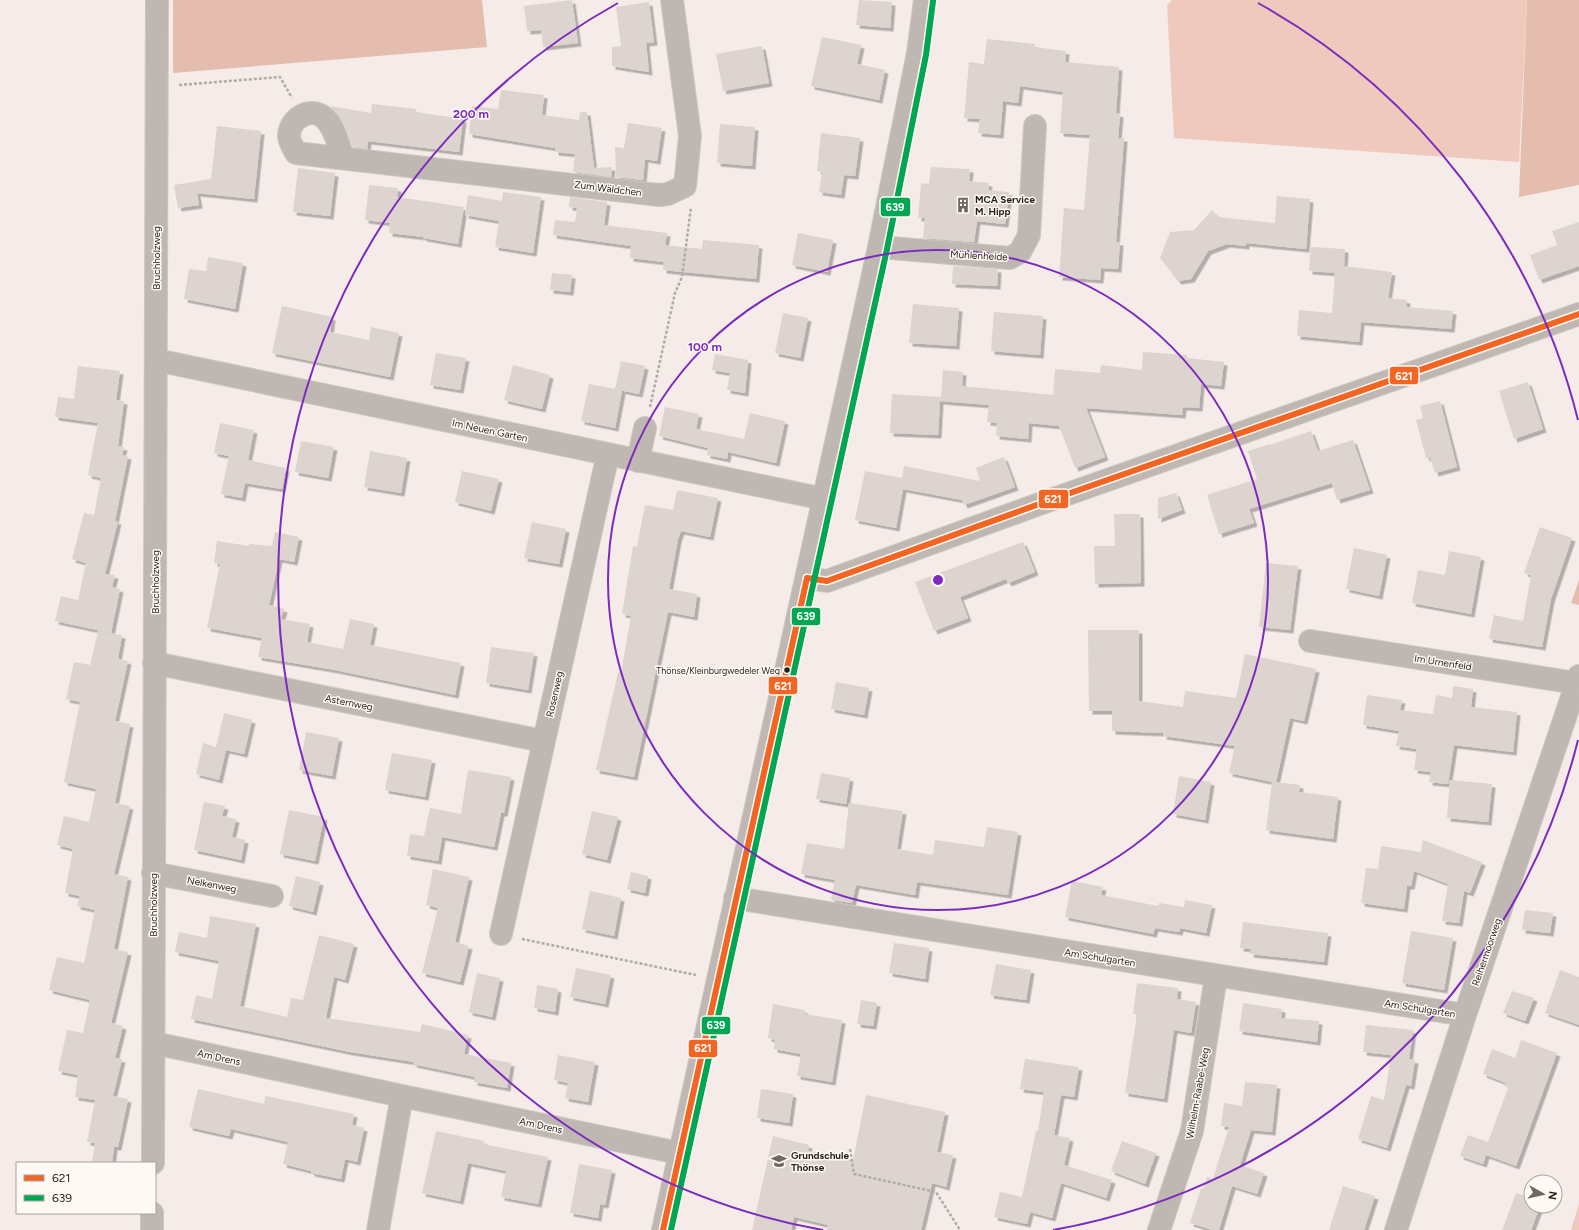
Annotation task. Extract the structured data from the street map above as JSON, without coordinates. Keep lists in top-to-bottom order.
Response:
{
  "streets": {
    "street": [
      "Zum Wäldchen",
      "Mühlenheide",
      "Bruchholzweg",
      "Im Neuen Garten",
      "Im Urnenfeld",
      "Rosenweg",
      "Asternweg",
      "Nelkenweg",
      "Reihermoorweg",
      "Am Schulgarten",
      "Am Drens",
      "Wilhelm-Raabe-Weg"
    ]
  },
  "crossings": [
    ["Bruchholzweg", "Im Neuen Garten"],
    ["Bruchholzweg", "Asternweg"],
    ["Bruchholzweg", "Nelkenweg"],
    ["Bruchholzweg", "Am Drens"],
    ["Im Neuen Garten", "Rosenweg"],
    ["Im Urnenfeld", "Reihermoorweg"],
    ["Rosenweg", "Asternweg"],
    ["Reihermoorweg", "Am Schulgarten"],
    ["Am Schulgarten", "Wilhelm-Raabe-Weg"]
  ],
  "places": {
    "building": ["MCA Service M. Hipp"],
    "other": ["Thönse/Kleinburgwedeler Weg"],
    "school or university": ["Grundschule Thönse"]
  },
  "lines": ["transit line 639", "transit line 621"],
  "legend": ["621", "639"],
  "north": "right",
  "rings": ["200 m", "100 m"]
}
